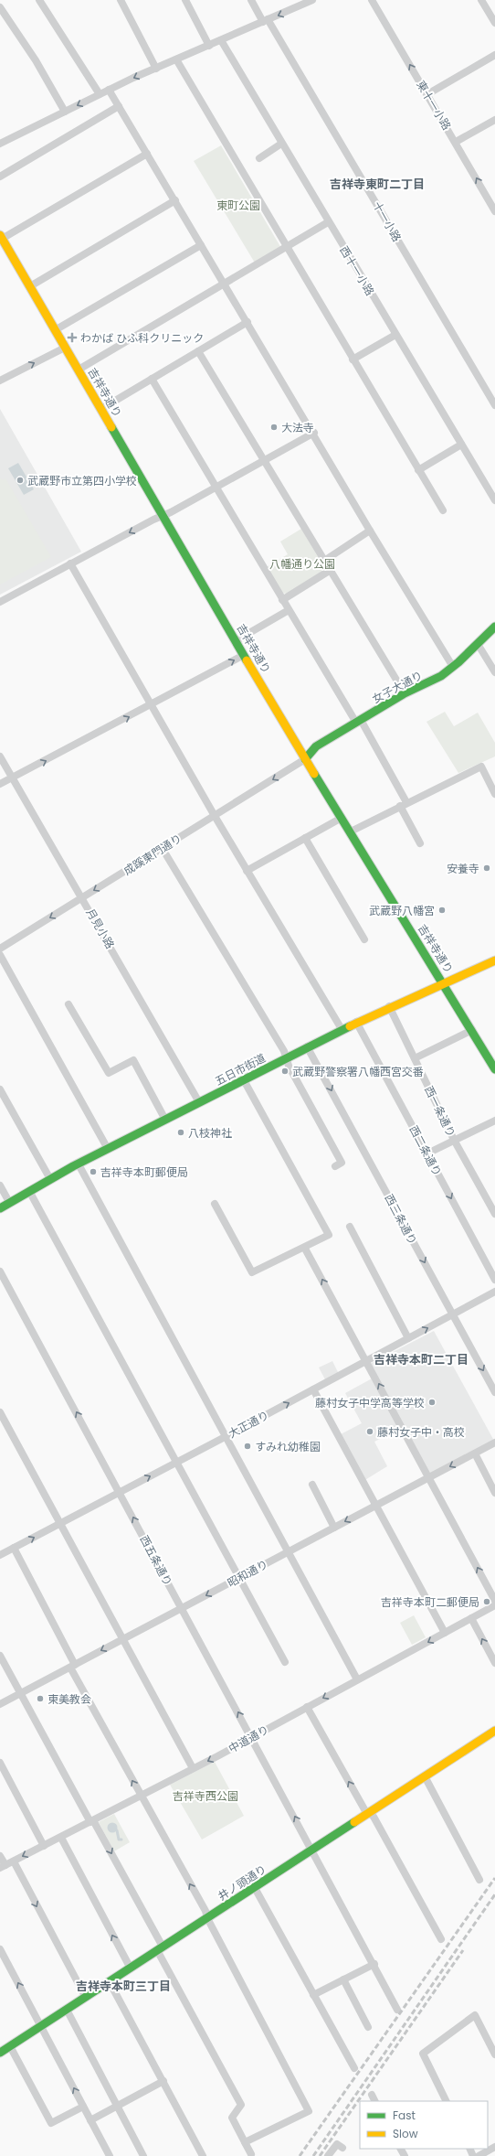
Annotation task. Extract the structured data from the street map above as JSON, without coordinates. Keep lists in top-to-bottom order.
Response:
{
  "streets": {
    "main road": [
      "吉祥寺通り",
      "女子大通り",
      "五日市街道",
      "井ノ頭通り"
    ],
    "street": [
      "東十一小路",
      "十一小路",
      "西十一小路",
      "成蹊東門通り",
      "月見小路",
      "西一条通り",
      "西二条通り",
      "西三条通り",
      "大正通り",
      "西五条通り",
      "昭和通り",
      "中道通り"
    ]
  },
  "crossings": [
    ["吉祥寺通り", "女子大通り"],
    ["吉祥寺通り", "成蹊東門通り"],
    ["吉祥寺通り", "五日市街道"],
    ["女子大通り", "成蹊東門通り"],
    ["成蹊東門通り", "月見小路"],
    ["月見小路", "五日市街道"],
    ["五日市街道", "西一条通り"],
    ["五日市街道", "西二条通り"],
    ["五日市街道", "西三条通り"],
    ["西三条通り", "大正通り"],
    ["大正通り", "西五条通り"],
    ["西五条通り", "昭和通り"],
    ["西五条通り", "中道通り"],
    ["西五条通り", "井ノ頭通り"]
  ],
  "one_way": [
    "東十一小路",
    "成蹊東門通り",
    "西二条通り",
    "大正通り",
    "昭和通り",
    "中道通り"
  ],
  "districts": ["吉祥寺東町二丁目", "吉祥寺本町二丁目", "吉祥寺本町三丁目"],
  "parks": ["東町公園", "八幡通り公園", "吉祥寺西公園"],
  "places": {
    "health": ["わかば ひふ科クリニック"],
    "other": [
      "大法寺",
      "武蔵野市立第四小学校",
      "安養寺",
      "武蔵野八幡宮",
      "武蔵野警察署八幡西宮交番",
      "八枝神社",
      "吉祥寺本町郵便局",
      "藤村女子中学高等学校",
      "藤村女子中・高校",
      "すみれ幼稚園",
      "吉祥寺本町二郵便局",
      "東美教会"
    ]
  },
  "legend": ["Fast", "Slow"]
}
